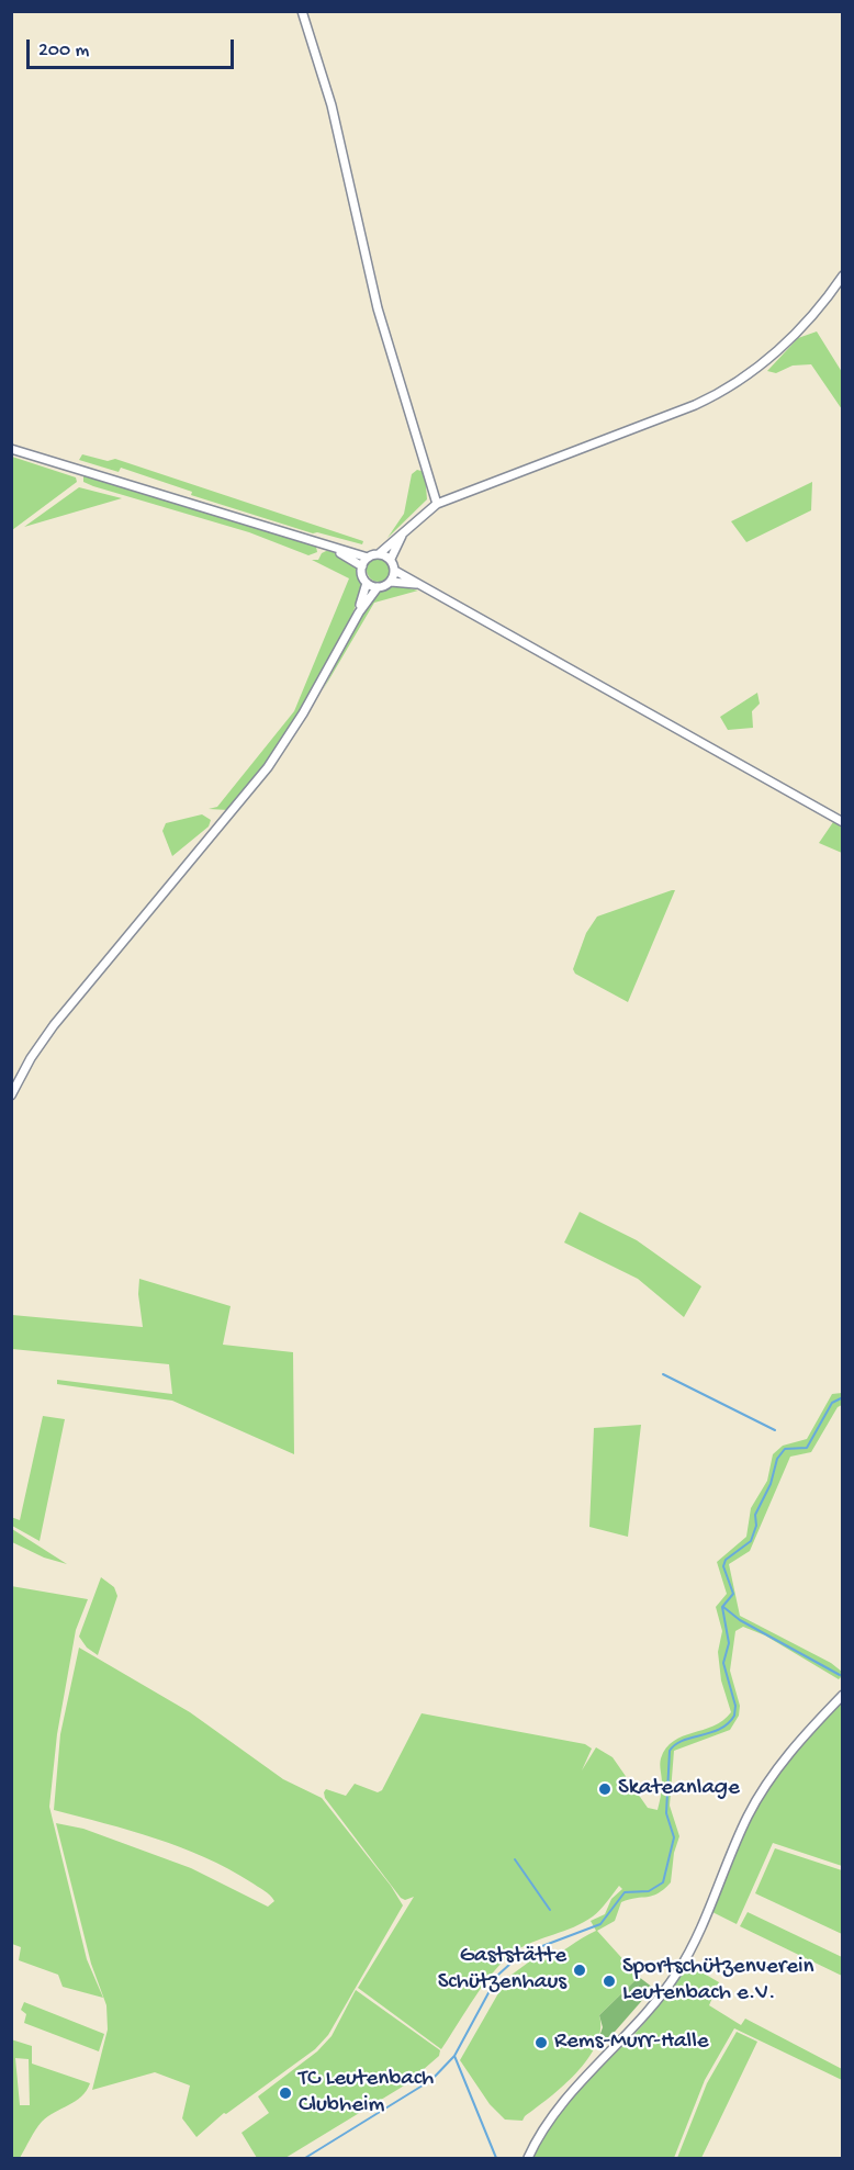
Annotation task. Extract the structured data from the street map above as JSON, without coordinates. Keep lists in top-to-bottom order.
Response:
{
  "places": [
    "Skateanlage",
    "Gaststätte Schützenhaus",
    "Sportschützenverein Leutenbach e.V.",
    "Rems-Murr-Halle",
    "TC Leutenbach Clubheim"
  ],
  "scale_bar": "200 m"
}
